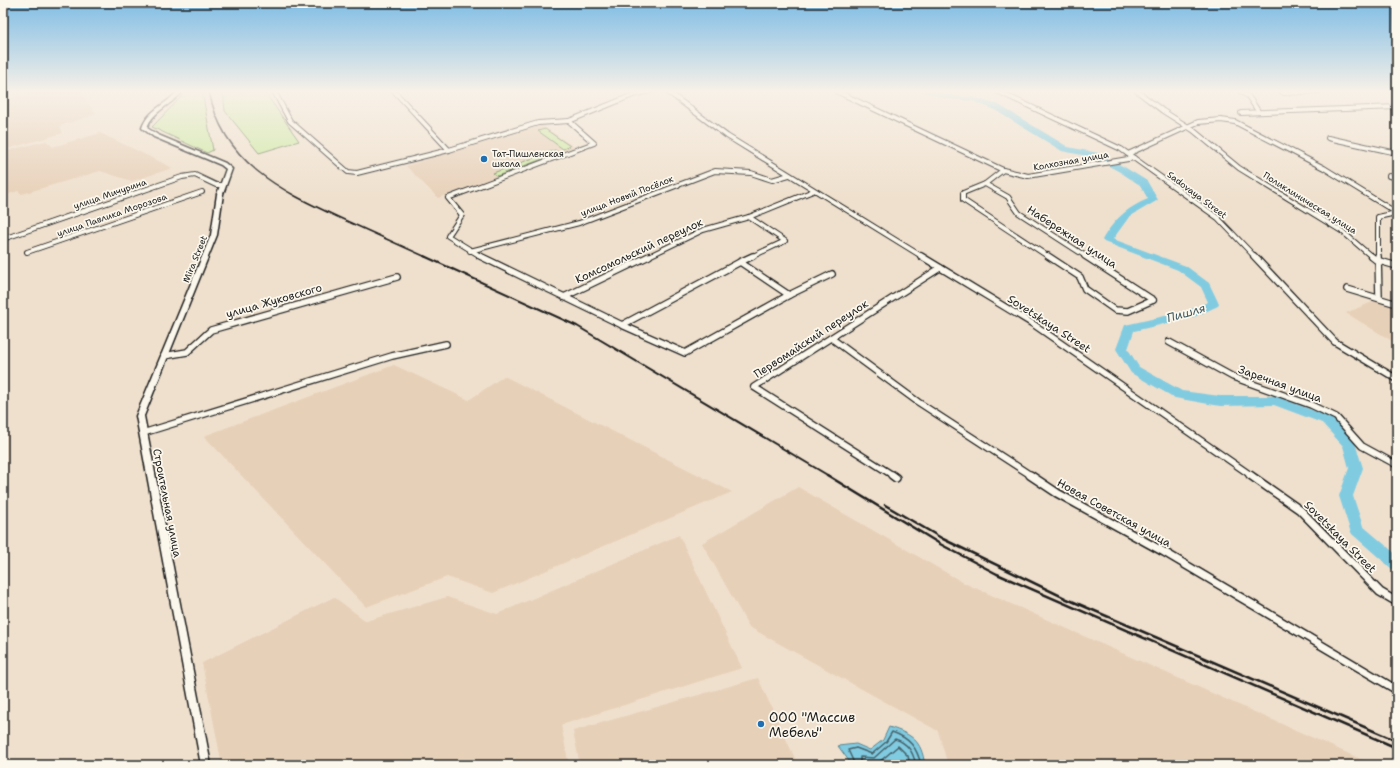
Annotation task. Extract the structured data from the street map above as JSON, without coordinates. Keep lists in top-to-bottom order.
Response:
{
  "streets": {
    "street": [
      "Колхозная улица",
      "улица Мичурина",
      "Sadovaya Street",
      "улица Новый Посёлок",
      "Поликлиническая улица",
      "улица Павлика Морозова",
      "Набережная улица",
      "Комсомольский переулок",
      "Mira Street",
      "улица Жуковского",
      "Sovetskaya Street",
      "Первомайский переулок",
      "Заречная улица",
      "Строительная улица",
      "Новая Советская улица"
    ]
  },
  "crossings": [
    ["Колхозная улица", "Sadovaya Street"],
    ["улица Мичурина", "Mira Street"],
    ["улица Новый Посёлок", "Sovetskaya Street"],
    ["Комсомольский переулок", "Sovetskaya Street"],
    ["Mira Street", "улица Жуковского"],
    ["Mira Street", "Строительная улица"],
    ["улица Жуковского", "Строительная улица"],
    ["Sovetskaya Street", "Первомайский переулок"],
    ["Первомайский переулок", "Новая Советская улица"]
  ],
  "water": ["Пишля"],
  "places": ["Тат-Пишленская школа", "ООО \"Массив Мебель\""]
}
